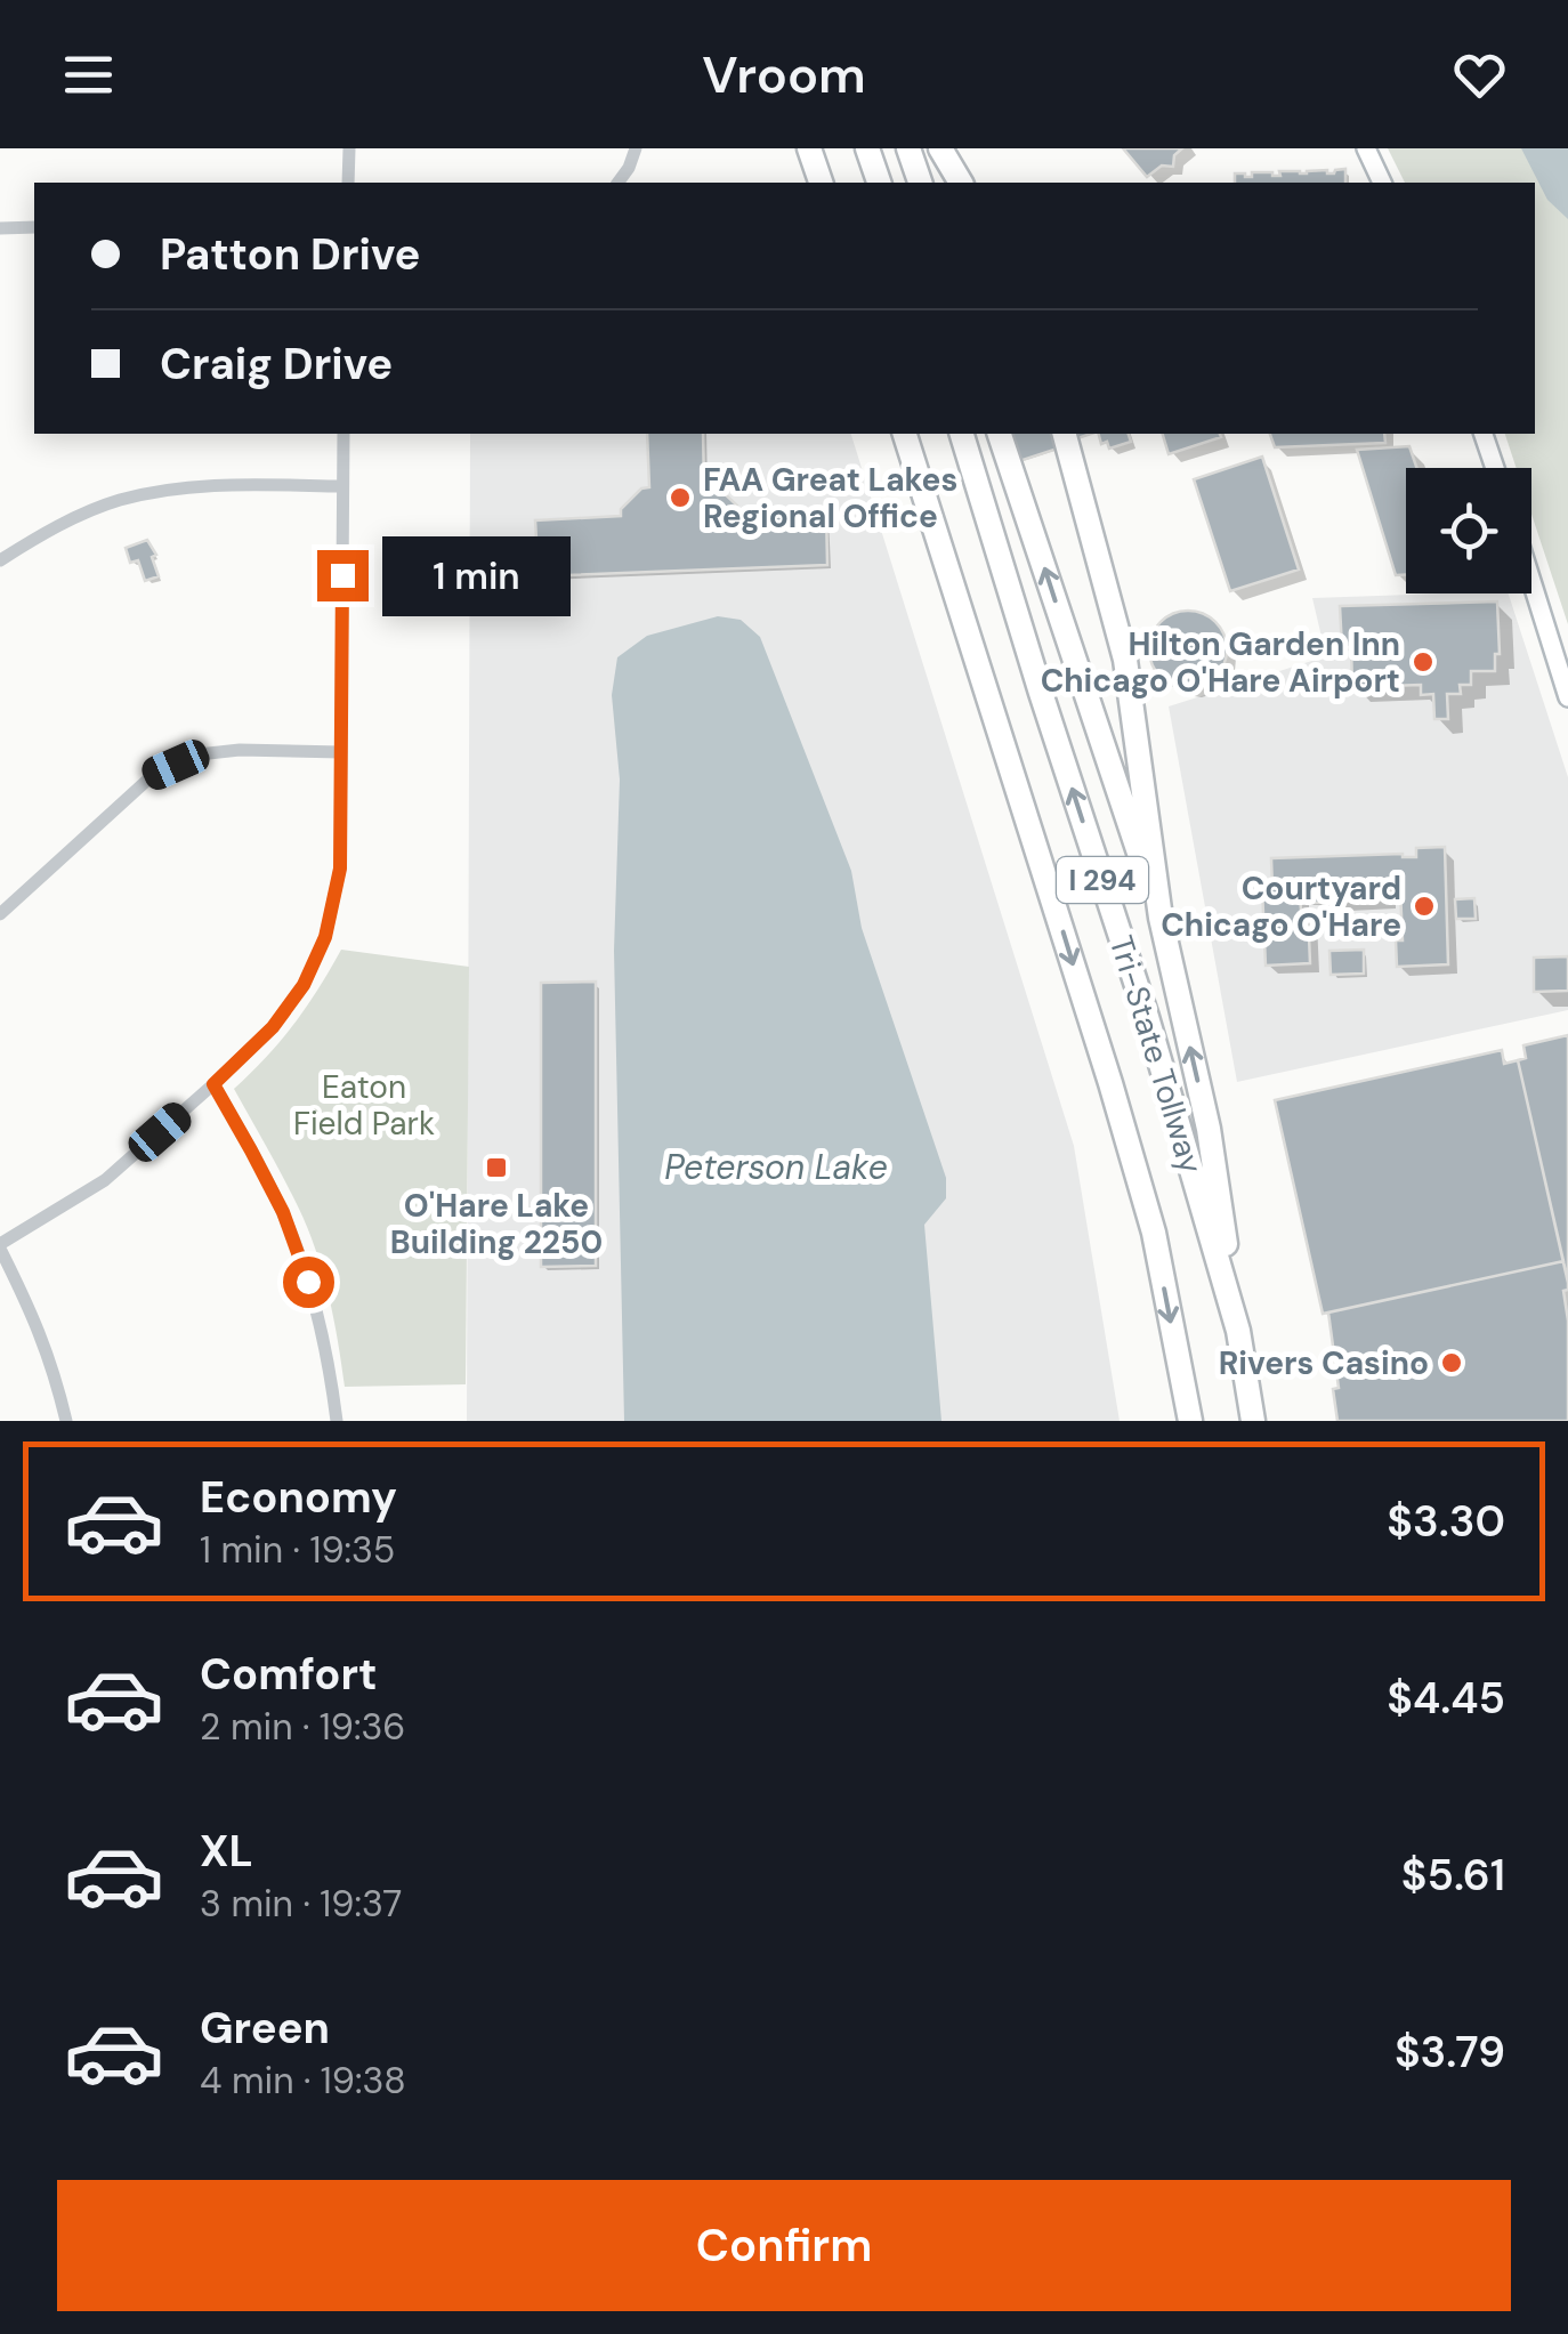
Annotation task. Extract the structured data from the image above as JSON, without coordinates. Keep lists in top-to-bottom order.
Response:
{
  "streets": {
    "highway": ["I 294", "Tri-State Tollway"]
  },
  "water": ["Peterson Lake"],
  "parks": ["Eaton Field Park"],
  "places": {
    "other": [
      "FAA Great Lakes Regional Office",
      "Hilton Garden Inn Chicago O'Hare Airport",
      "Courtyard Chicago O'Hare",
      "Rivers Casino"
    ],
    "transit": ["O'Hare Lake Building 2250"]
  },
  "page": {
    "header": "Vroom",
    "banner": ["Patton Drive", "Craig Drive"],
    "bubble": "1 min",
    "list": [
      {
        "name": "Economy",
        "note": "1 min · 19:35",
        "value": "$3.30"
      },
      {
        "name": "Comfort",
        "note": "2 min · 19:36",
        "value": "$4.45"
      },
      {
        "name": "XL",
        "note": "3 min · 19:37",
        "value": "$5.61"
      },
      {
        "name": "Green",
        "note": "4 min · 19:38",
        "value": "$3.79"
      }
    ],
    "buttons": "Confirm"
  }
}
